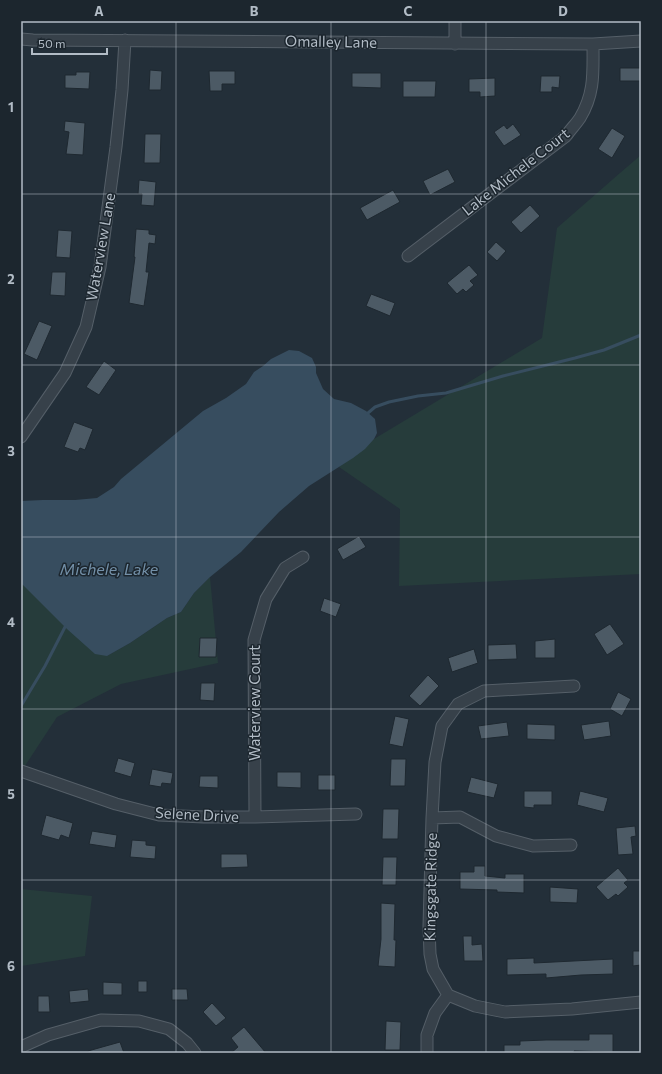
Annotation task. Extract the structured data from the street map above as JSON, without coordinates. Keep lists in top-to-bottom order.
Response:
{
  "streets": {
    "street": [
      "Omalley Lane",
      "Lake Michele Court",
      "Waterview Lane",
      "Waterview Court",
      "Selene Drive",
      "Kingsgate Ridge"
    ]
  },
  "crossings": [
    ["Omalley Lane", "Lake Michele Court"],
    ["Omalley Lane", "Waterview Lane"],
    ["Waterview Court", "Selene Drive"]
  ],
  "water": ["Michele, Lake"],
  "scale_bar": "50 m",
  "grid": {
    "columns": [
      "A",
      "B",
      "C",
      "D"
    ],
    "rows": [
      "1",
      "2",
      "3",
      "4",
      "5",
      "6"
    ]
  }
}
